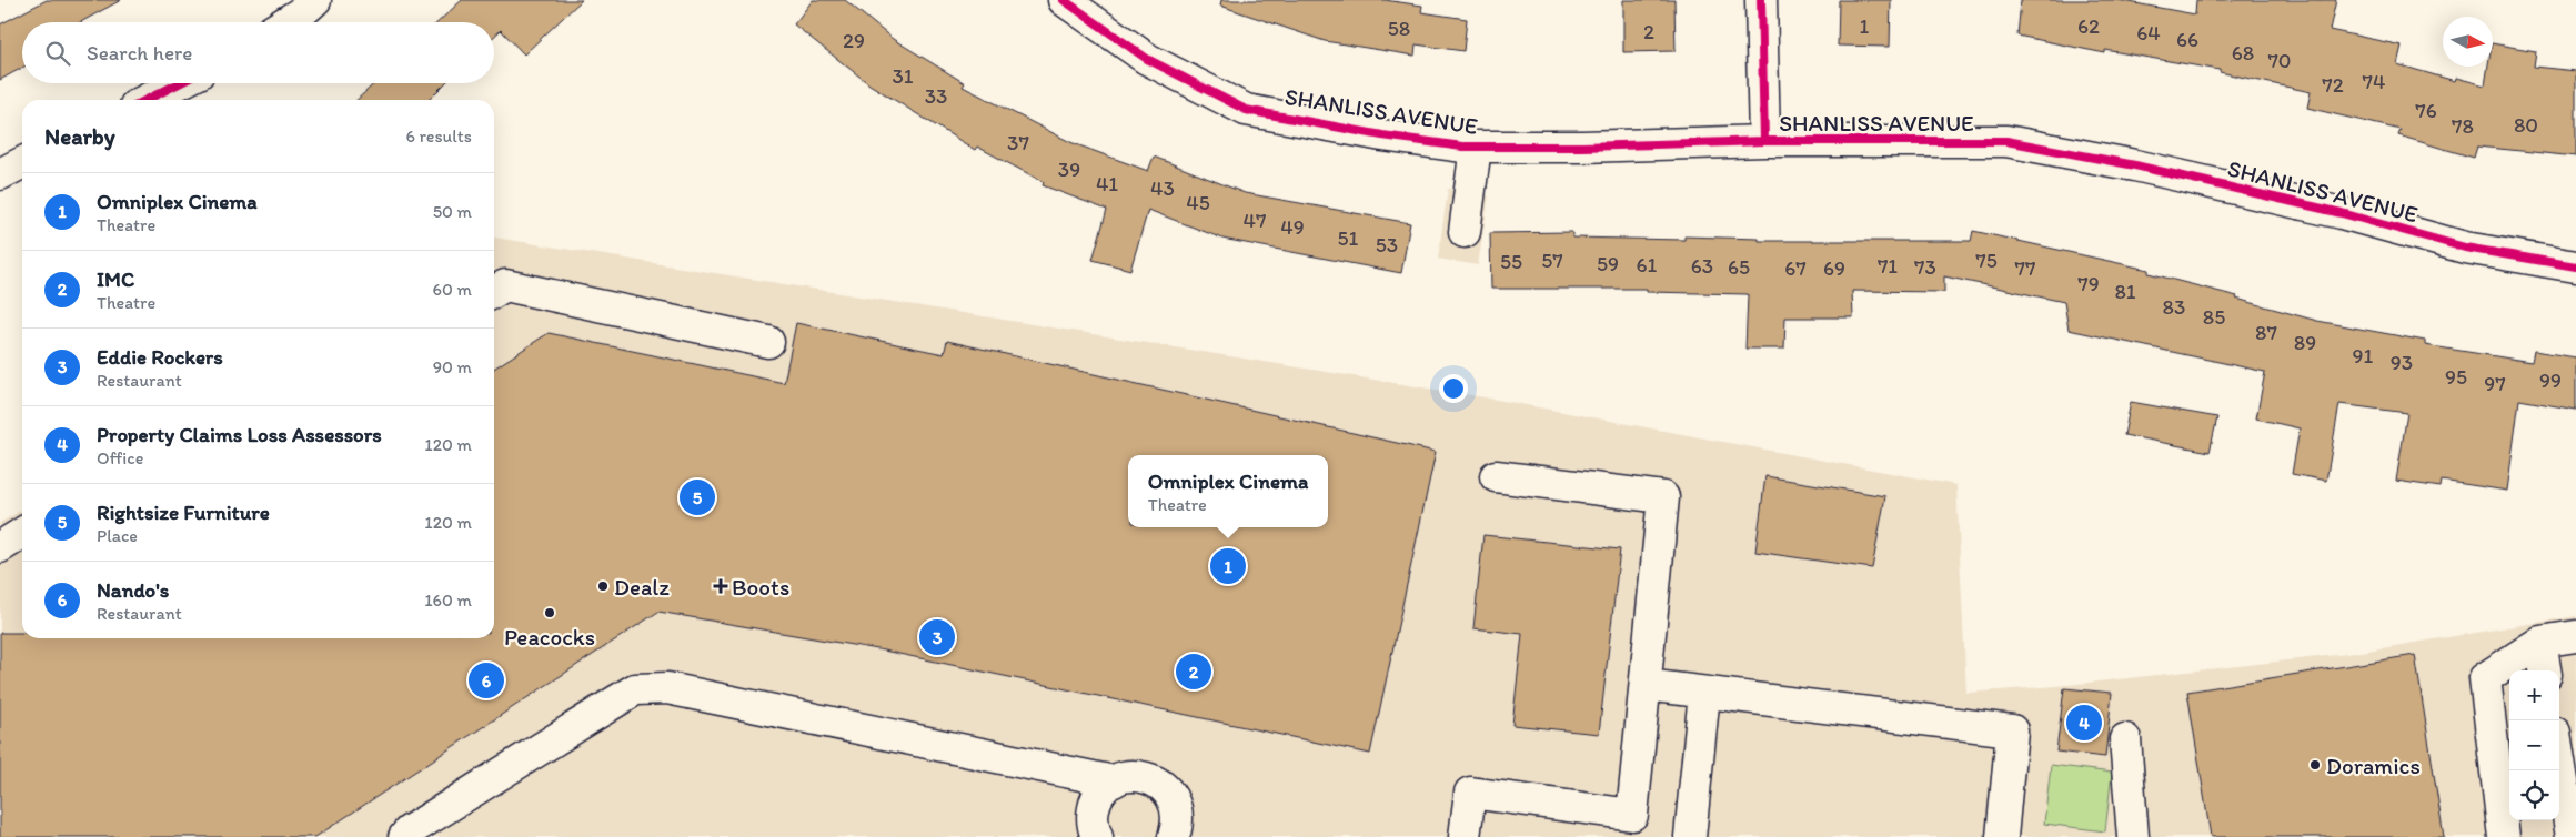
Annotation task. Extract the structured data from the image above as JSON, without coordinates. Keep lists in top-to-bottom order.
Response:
{
  "streets": {
    "street": ["SHANLISS AVENUE"]
  },
  "places": {
    "other": ["Dealz", "Peacocks", "Doramics"],
    "health": ["Boots"]
  },
  "house_numbers": [
    "1",
    "62",
    "58",
    "2",
    "64",
    "66",
    "29",
    "68",
    "70",
    "31",
    "74",
    "72",
    "33",
    "76",
    "80",
    "78",
    "37",
    "39",
    "41",
    "43",
    "45",
    "47",
    "49",
    "51",
    "53",
    "57",
    "75",
    "55",
    "59",
    "61",
    "63",
    "71",
    "65",
    "73",
    "67",
    "69",
    "77",
    "79",
    "81",
    "83",
    "85",
    "87",
    "89",
    "91",
    "93",
    "95",
    "99",
    "97"
  ],
  "north": "right",
  "page": {
    "search": "Search here",
    "heading": ["Nearby", "6 results"],
    "list": [
      {
        "mark": "1",
        "name": "Omniplex Cinema",
        "note": "Theatre",
        "value": "50 m"
      },
      {
        "mark": "2",
        "name": "IMC",
        "note": "Theatre",
        "value": "60 m"
      },
      {
        "mark": "3",
        "name": "Eddie Rockers",
        "note": "Restaurant",
        "value": "90 m"
      },
      {
        "mark": "4",
        "name": "Property Claims Loss Assessors",
        "note": "Office",
        "value": "120 m"
      },
      {
        "mark": "5",
        "name": "Rightsize Furniture",
        "note": "Place",
        "value": "120 m"
      },
      {
        "mark": "6",
        "name": "Nando's",
        "note": "Restaurant",
        "value": "160 m"
      }
    ],
    "popup": ["Omniplex Cinema", "Theatre"],
    "pins": [
      "5",
      "1",
      "3",
      "2",
      "6",
      "4"
    ],
    "map_buttons": ["+", "−"]
  }
}
